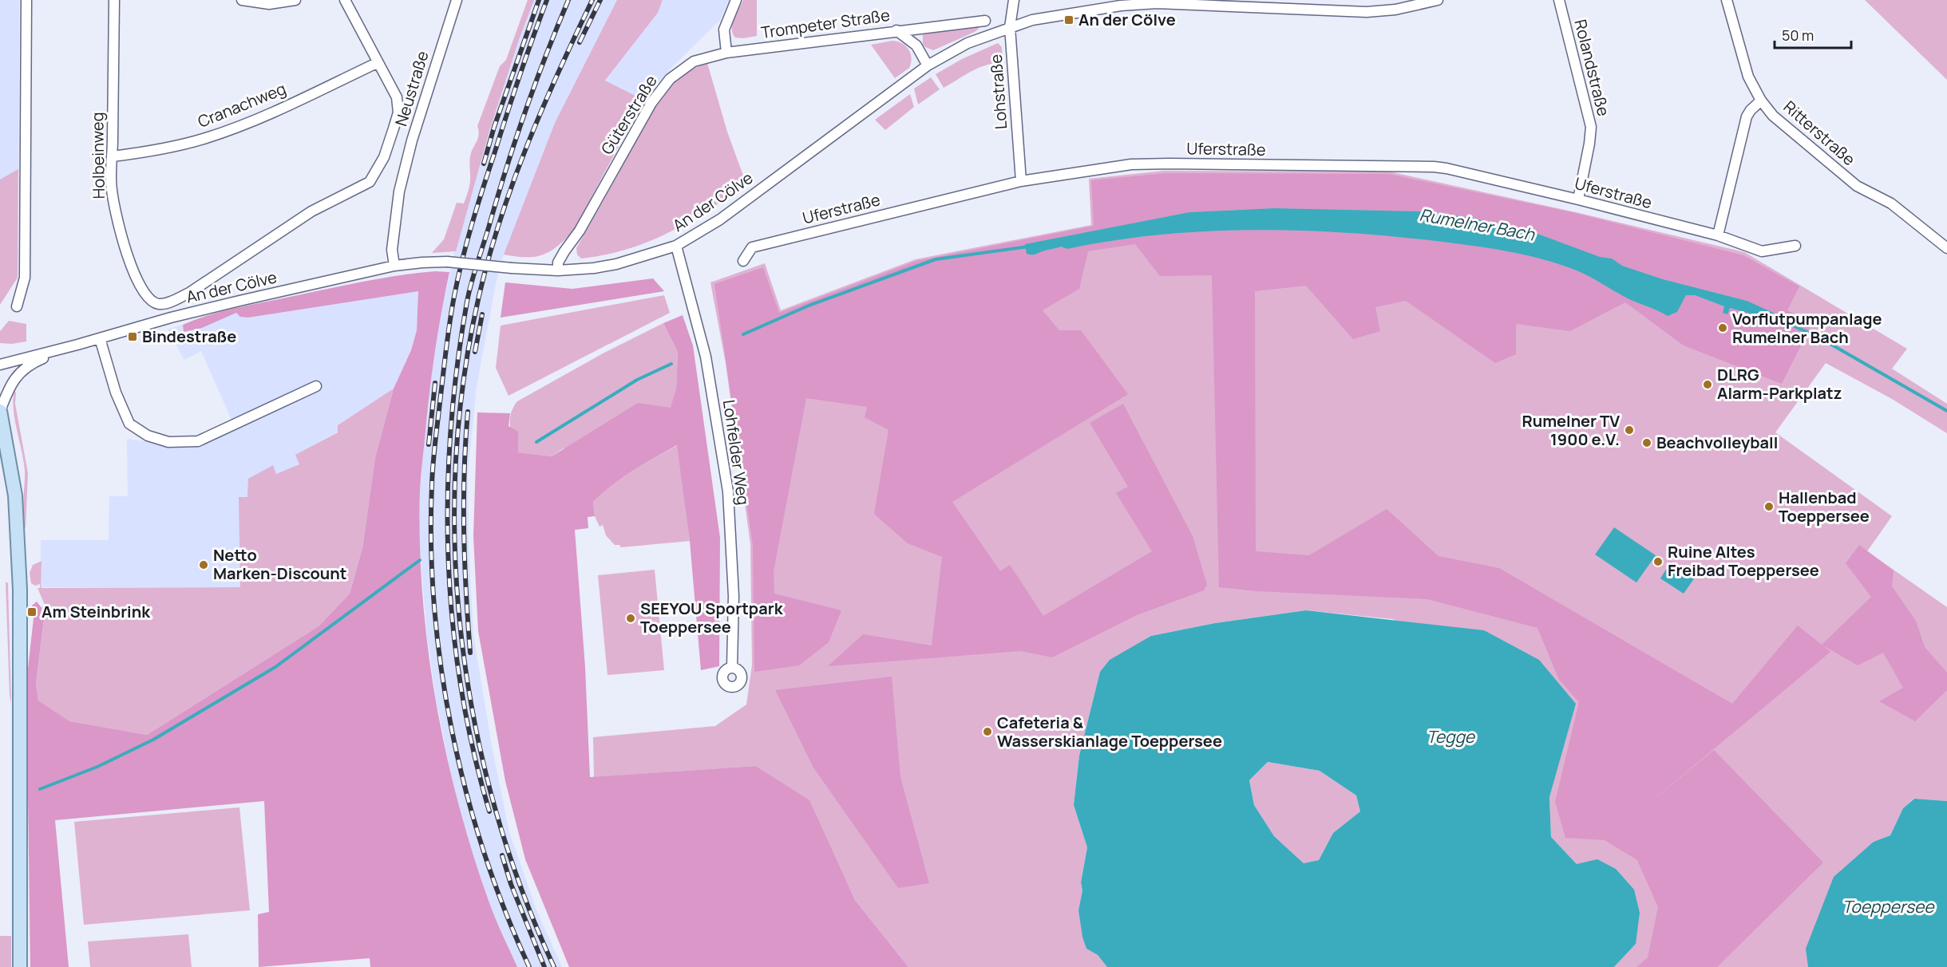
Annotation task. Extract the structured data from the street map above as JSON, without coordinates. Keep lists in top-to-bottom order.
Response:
{
  "streets": {
    "street": [
      "Trompeter Straße",
      "Rolandstraße",
      "Neustraße",
      "Lohstraße",
      "Cranachweg",
      "Güterstraße",
      "Ritterstraße",
      "Uferstraße",
      "Holbeinweg",
      "An der Cölve",
      "Lohfelder Weg"
    ]
  },
  "crossings": [
    ["Trompeter Straße", "Güterstraße"],
    ["Rolandstraße", "Uferstraße"],
    ["Neustraße", "An der Cölve"],
    ["Lohstraße", "Uferstraße"],
    ["Lohstraße", "An der Cölve"],
    ["Cranachweg", "Holbeinweg"],
    ["Güterstraße", "An der Cölve"],
    ["An der Cölve", "Lohfelder Weg"]
  ],
  "water": ["Rumelner Bach", "Tegge", "Toeppersee"],
  "places": {
    "transit": ["An der Cölve", "Bindestraße", "Am Steinbrink"],
    "other": [
      "Vorflutpumpanlage Rumelner Bach",
      "DLRG Alarm-Parkplatz",
      "Rumelner TV 1900 e.V.",
      "Beachvolleyball",
      "Hallenbad Toeppersee",
      "Ruine Altes Freibad Toeppersee",
      "Netto Marken-Discount",
      "SEEYOU Sportpark Toeppersee",
      "Cafeteria & Wasserskianlage Toeppersee"
    ]
  },
  "scale_bar": "50 m"
}
